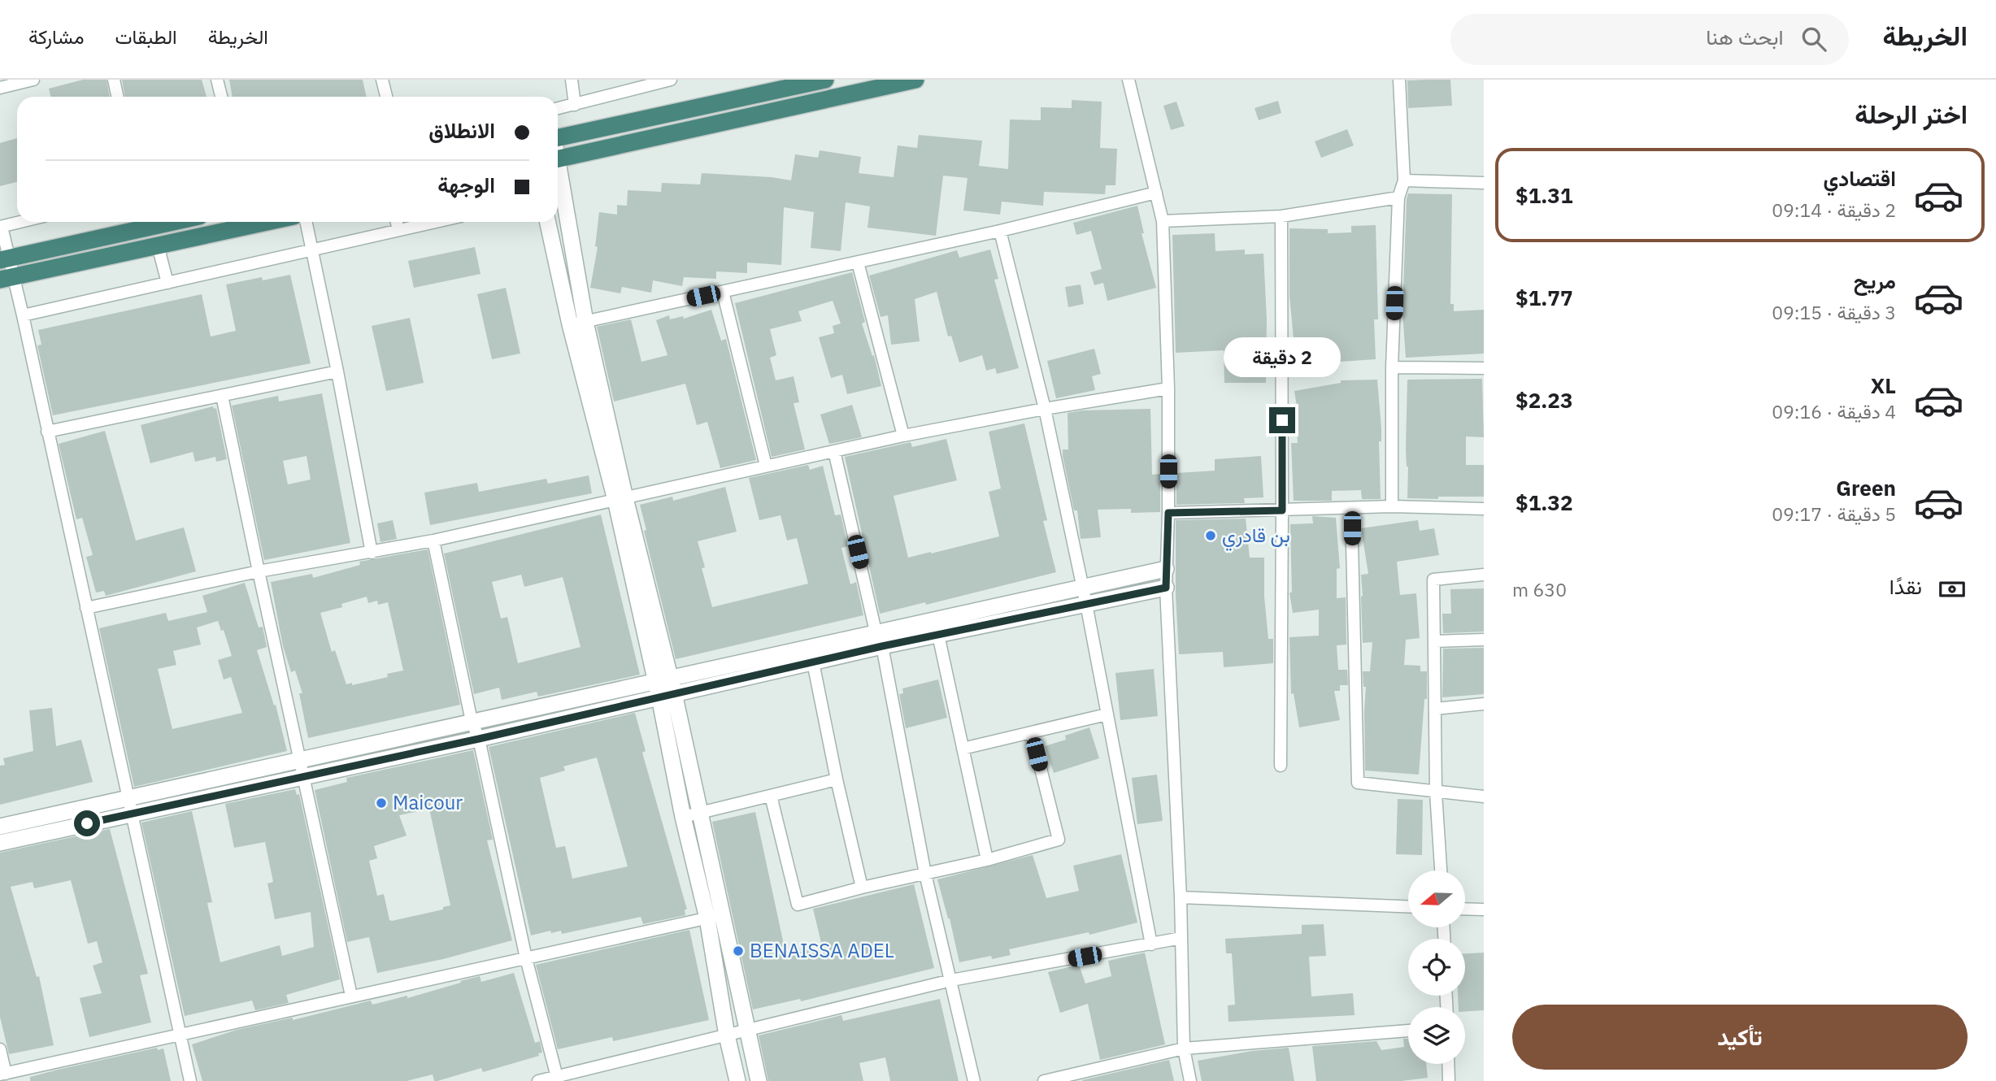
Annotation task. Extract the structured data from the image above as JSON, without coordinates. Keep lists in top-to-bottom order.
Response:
{
  "places": ["بن قادري", "Maicour", "BENAISSA ADEL"],
  "north": "left",
  "page": {
    "header": "الخريطة",
    "search": "ابحث هنا",
    "nav": ["الخريطة", "الطبقات", "مشاركة"],
    "heading": "اختر الرحلة",
    "banner": ["الانطلاق", "الوجهة"],
    "list": [
      {
        "name": "اقتصادي",
        "note": "2 دقيقة · 09:14",
        "value": "$1.31"
      },
      {
        "name": "مريح",
        "note": "3 دقيقة · 09:15",
        "value": "$1.77"
      },
      {
        "name": "XL",
        "note": "4 دقيقة · 09:16",
        "value": "$2.23"
      },
      {
        "name": "Green",
        "note": "5 دقيقة · 09:17",
        "value": "$1.32"
      }
    ],
    "bubble": "2 دقيقة",
    "pay": ["نقدًا", "630 m"],
    "buttons": "تأكيد"
  }
}
